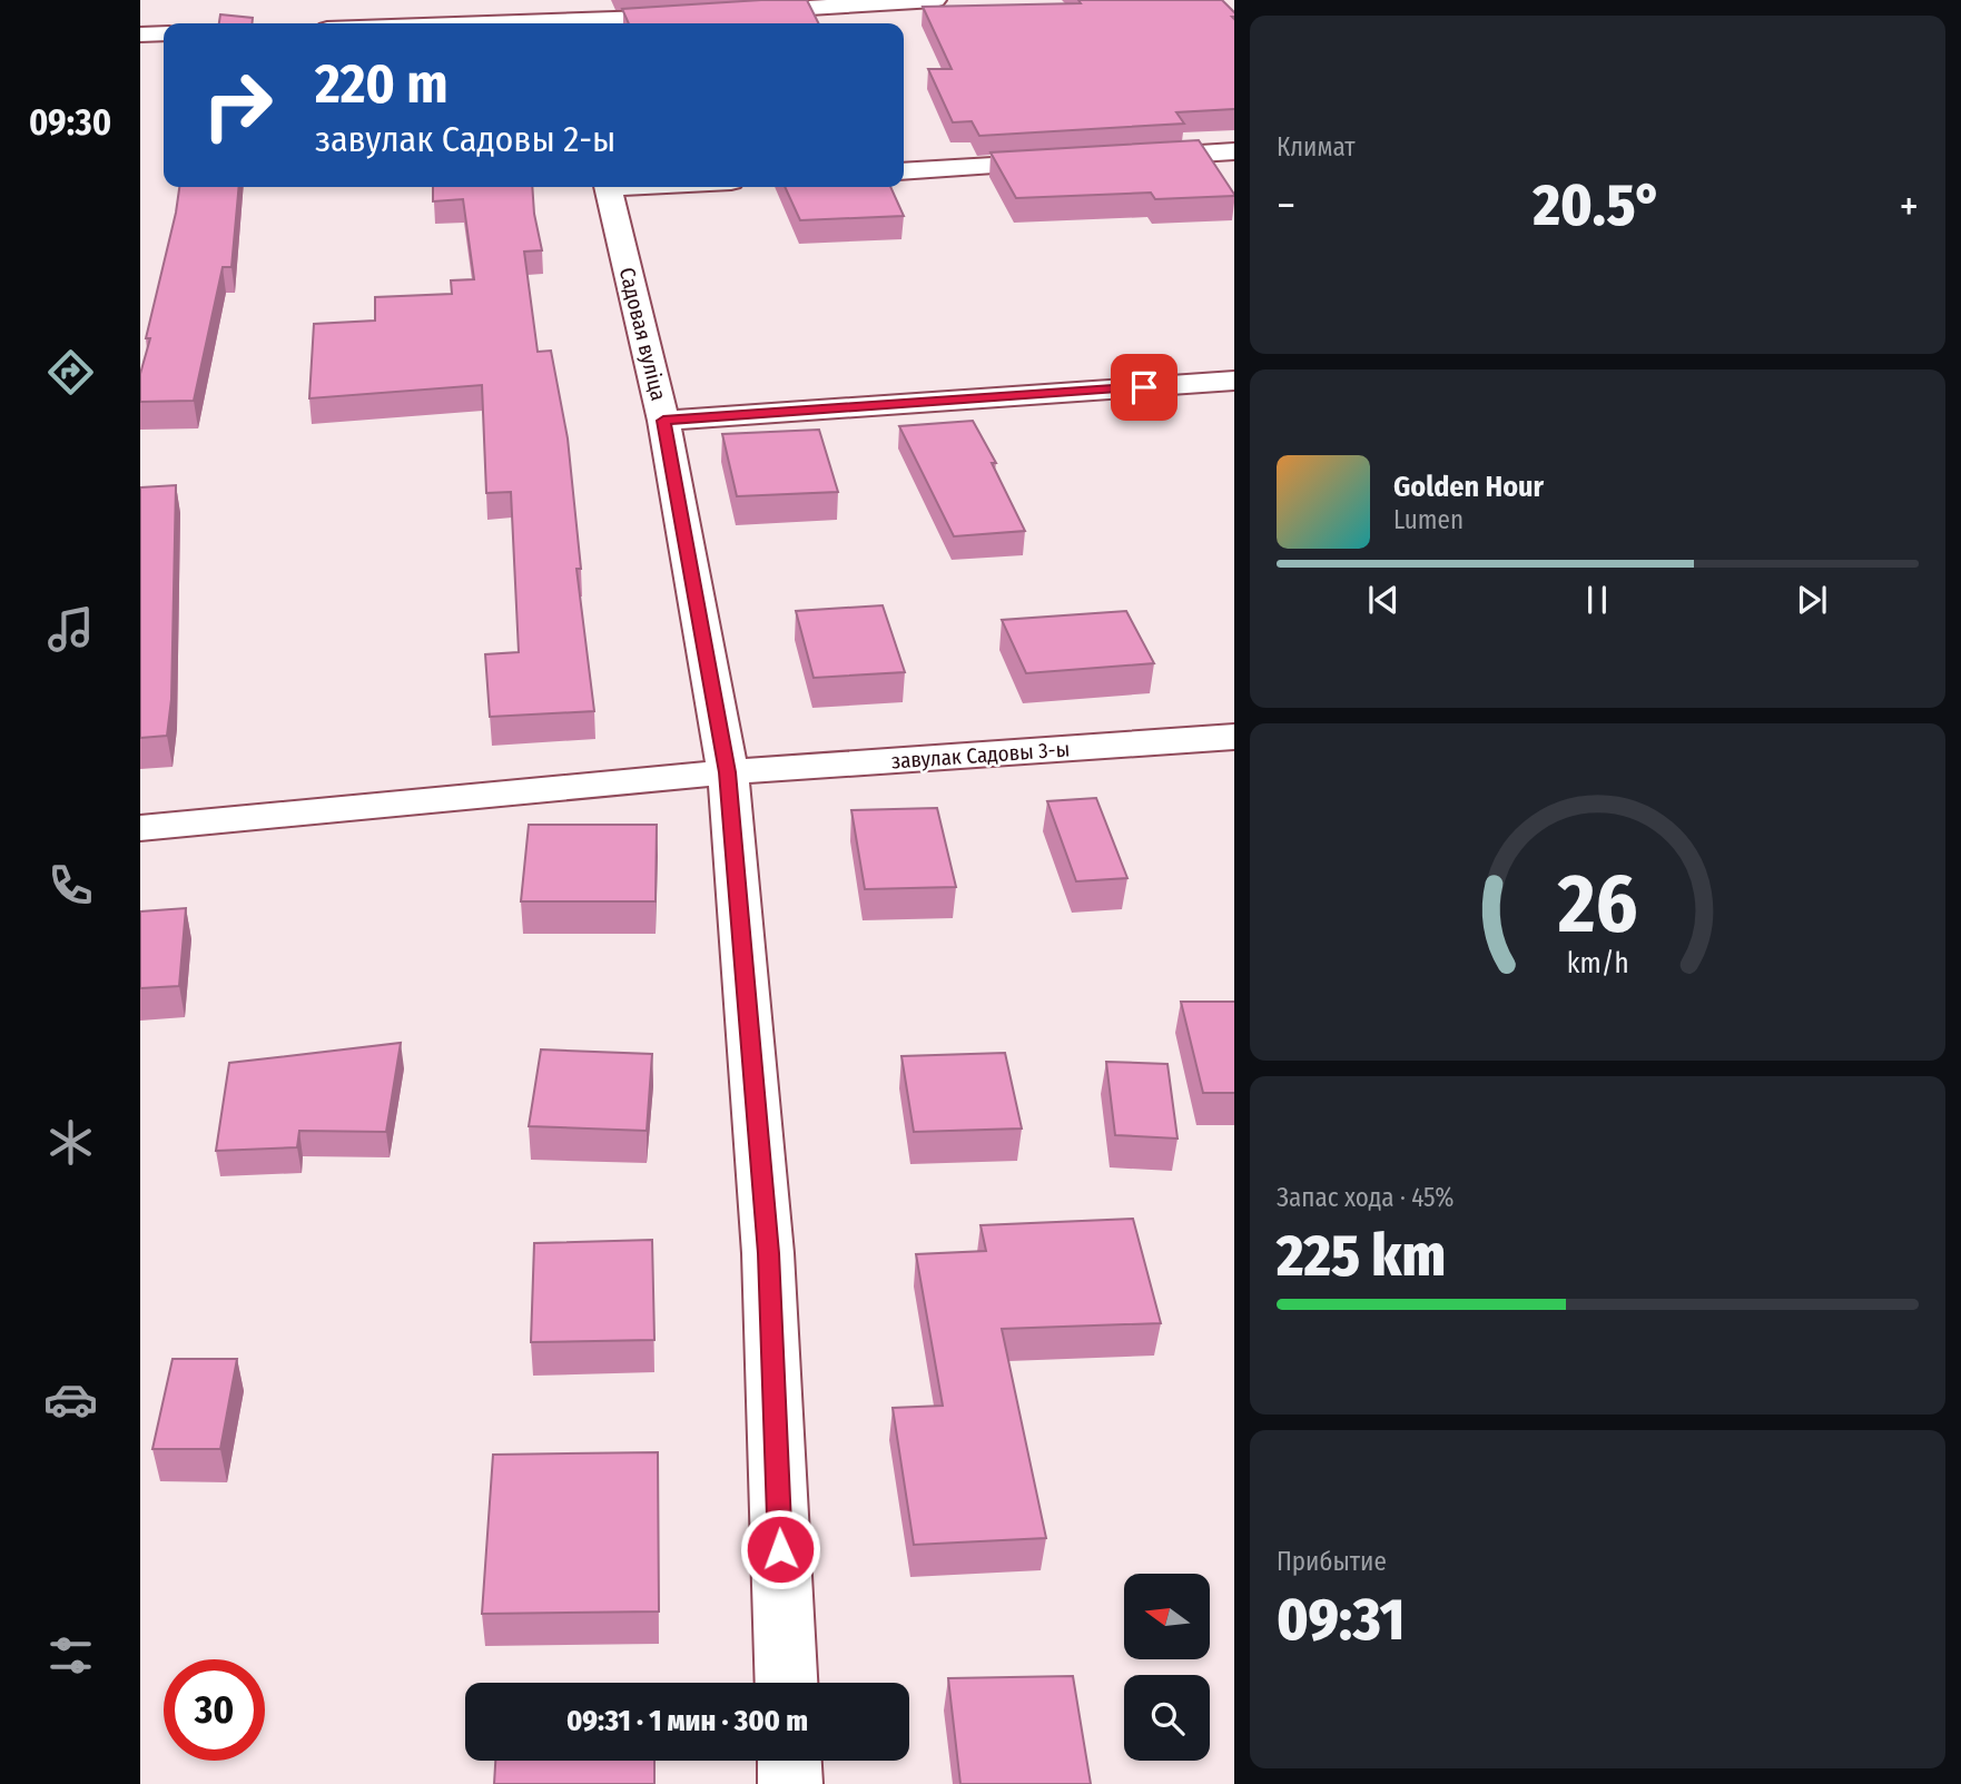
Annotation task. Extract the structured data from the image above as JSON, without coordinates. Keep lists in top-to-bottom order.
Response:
{
  "streets": {
    "street": ["Садовая вуліца", "завулак Садовы 3-ы"]
  },
  "crossings": [
    ["Садовая вуліца", "завулак Садовы 3-ы"]
  ],
  "north": "left",
  "page": {
    "tabs": "09:30",
    "tile": [
      "Климат",
      ["Запас хода · 45%", "225 km"],
      ["Прибытие", "09:31"]
    ],
    "turn": ["220 m", "завулак Садовы 2-ы"],
    "heat": ["−", "20.5°", "+"],
    "song": ["Golden Hour", "Lumen"],
    "limit": "30",
    "trip": "09:31 · 1 мин · 300 m",
    "gauge": ["26", "km/h"]
  }
}
